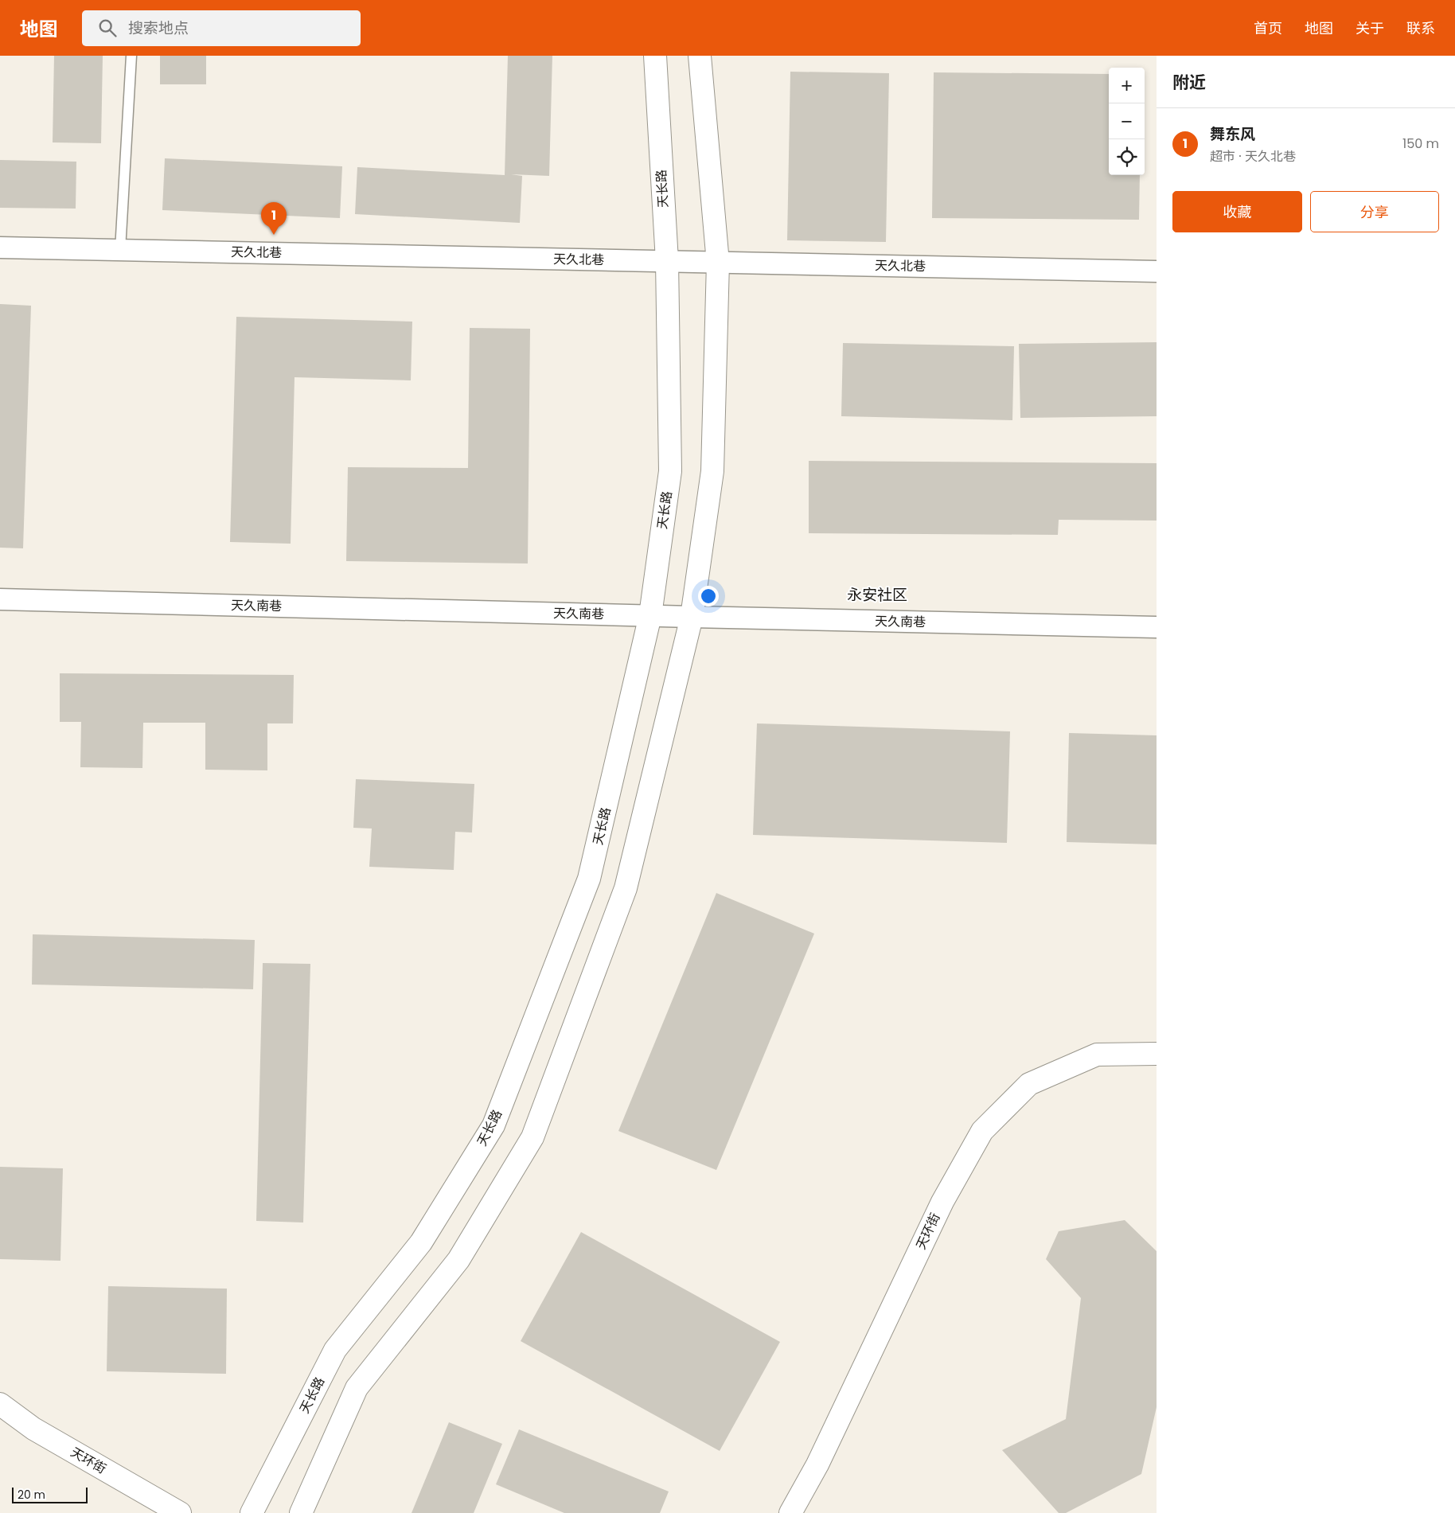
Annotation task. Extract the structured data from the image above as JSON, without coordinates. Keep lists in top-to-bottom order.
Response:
{
  "streets": {
    "street": [
      "天长路",
      "天久北巷",
      "天久南巷",
      "天环街"
    ]
  },
  "crossings": [
    ["天长路", "天久北巷"],
    ["天长路", "天久南巷"]
  ],
  "districts": ["永安社区"],
  "scale_bar": "20 m",
  "page": {
    "header": "地图",
    "search": "搜索地点",
    "nav": [
      "首页",
      "地图",
      "关于",
      "联系"
    ],
    "heading": "附近",
    "map_buttons": ["+", "−"],
    "list": [
      {
        "mark": "1",
        "name": "舞东风",
        "note": "超市 · 天久北巷",
        "value": "150 m"
      }
    ],
    "buttons": ["收藏", "分享"],
    "pins": "1",
    "scale": "20 m"
  }
}
